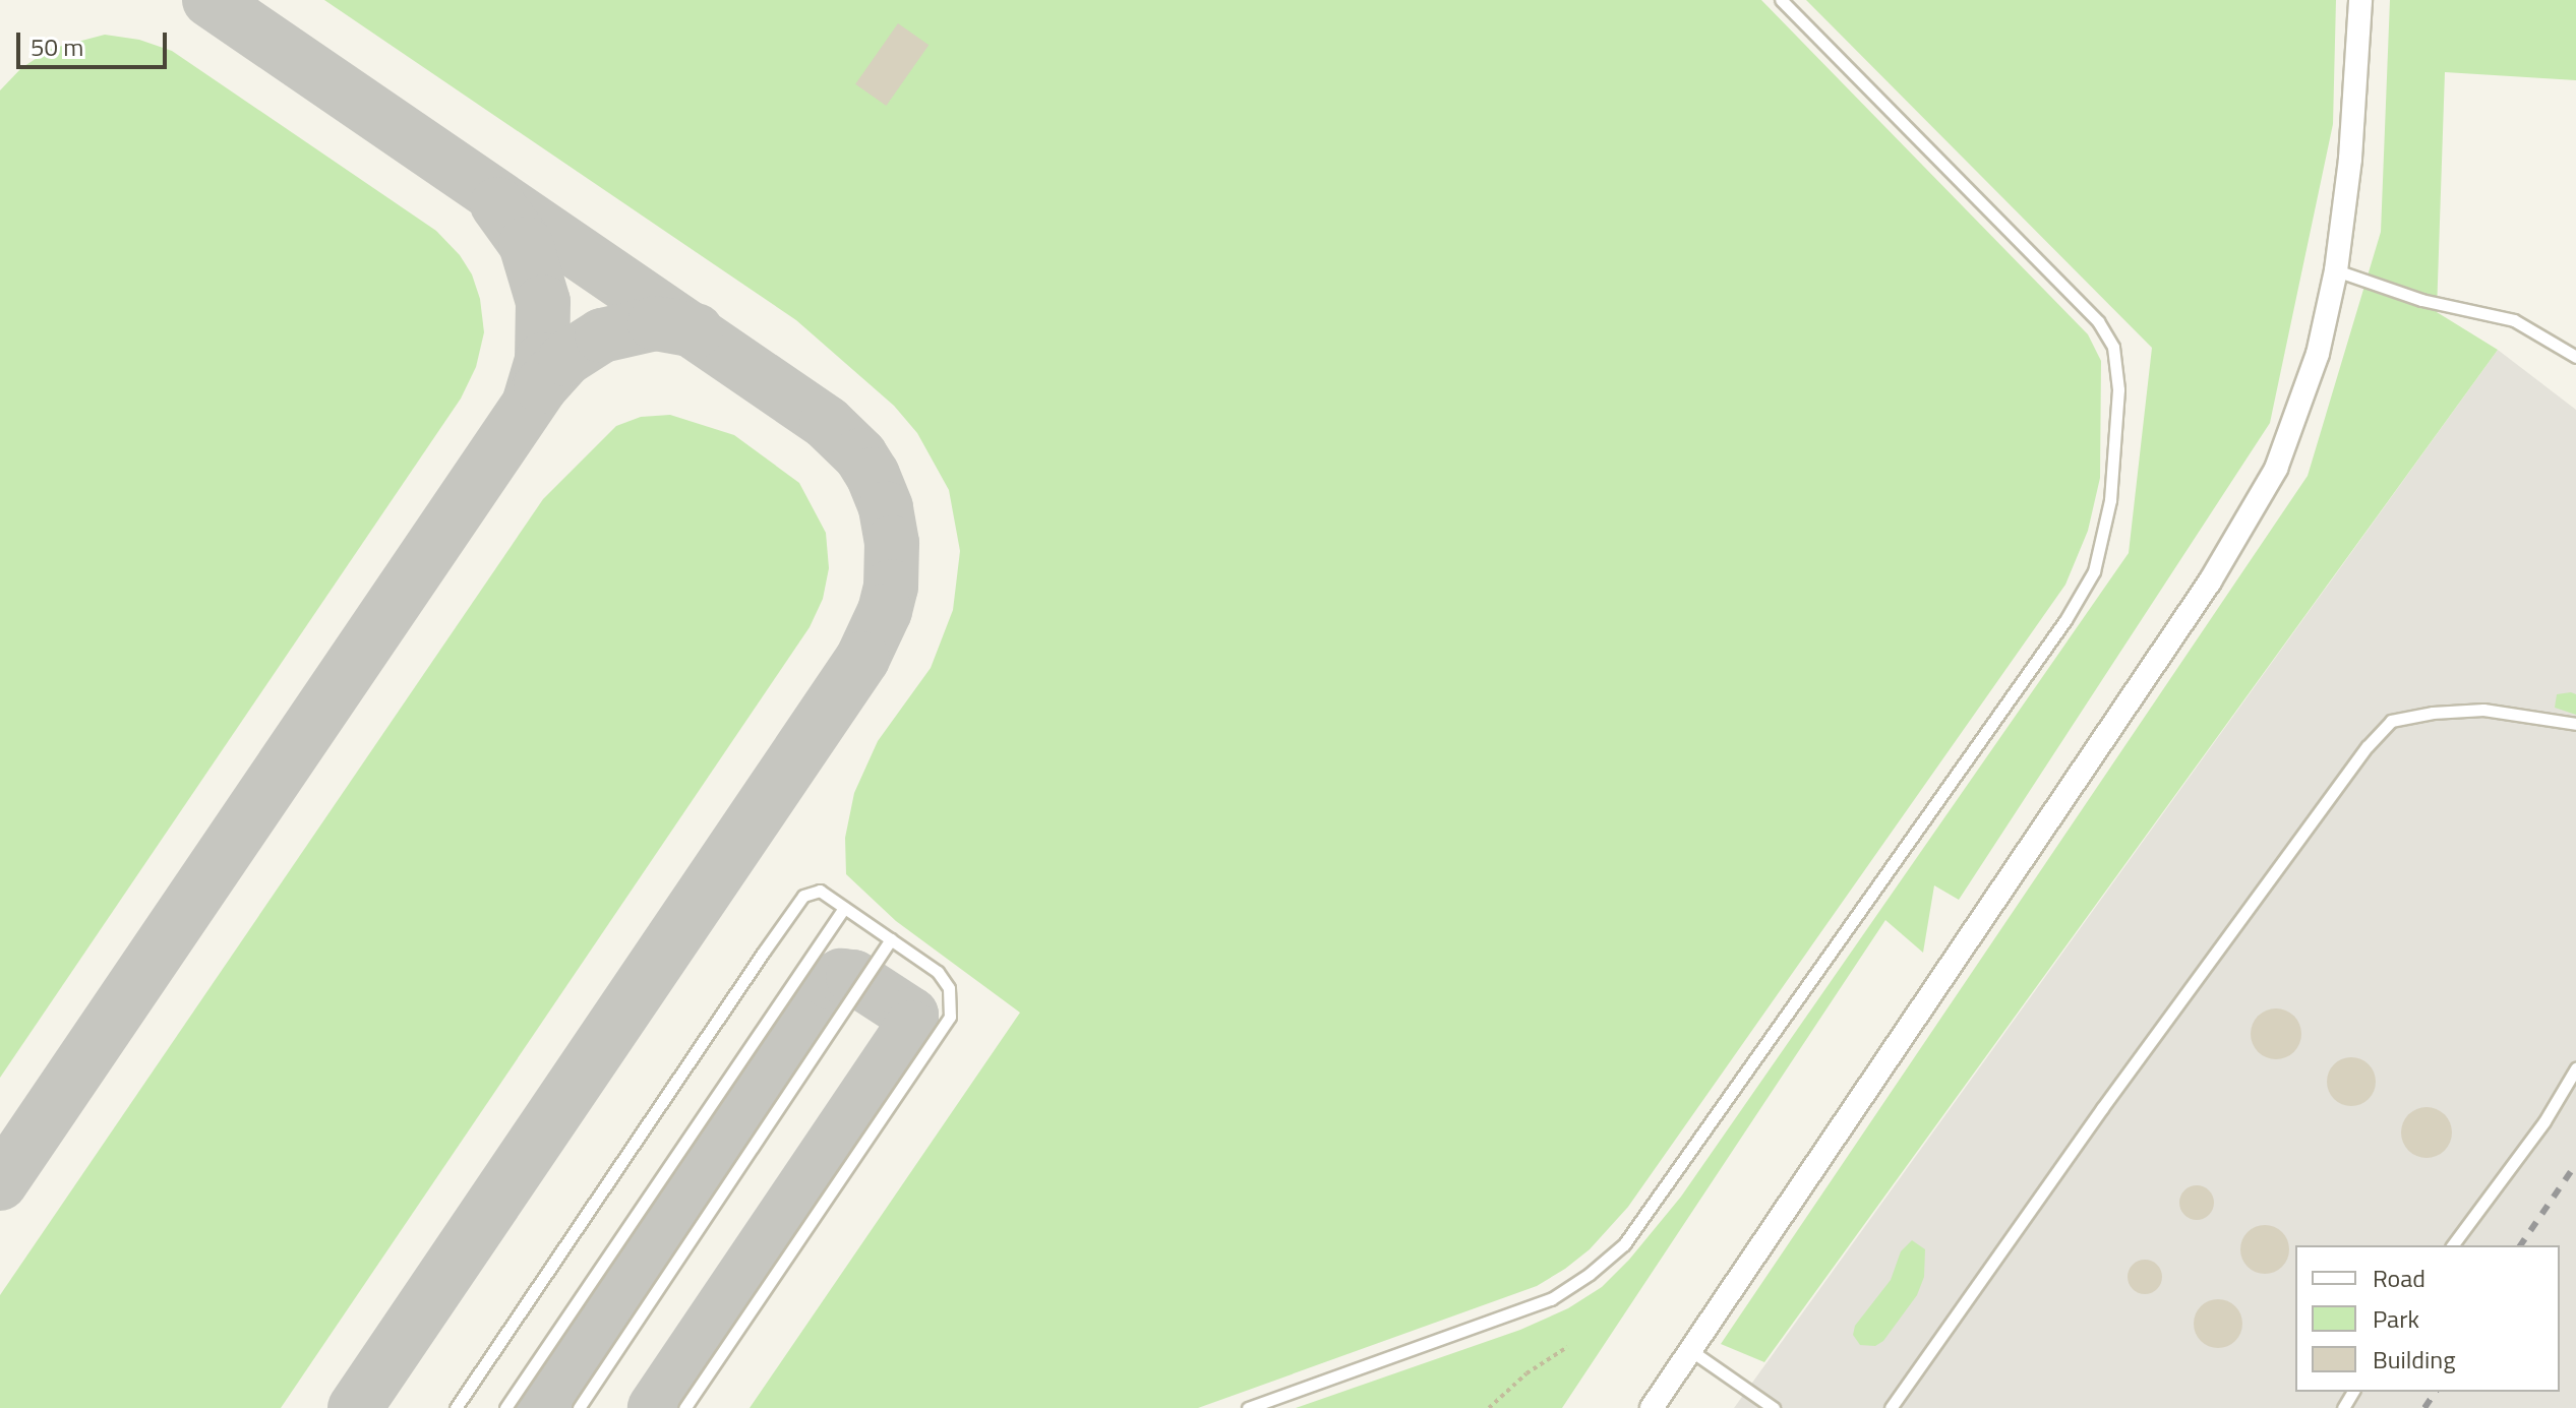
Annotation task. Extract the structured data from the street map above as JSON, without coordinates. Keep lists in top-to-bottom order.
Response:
{
  "legend": ["Road", "Park", "Building"],
  "scale_bar": "50 m"
}
